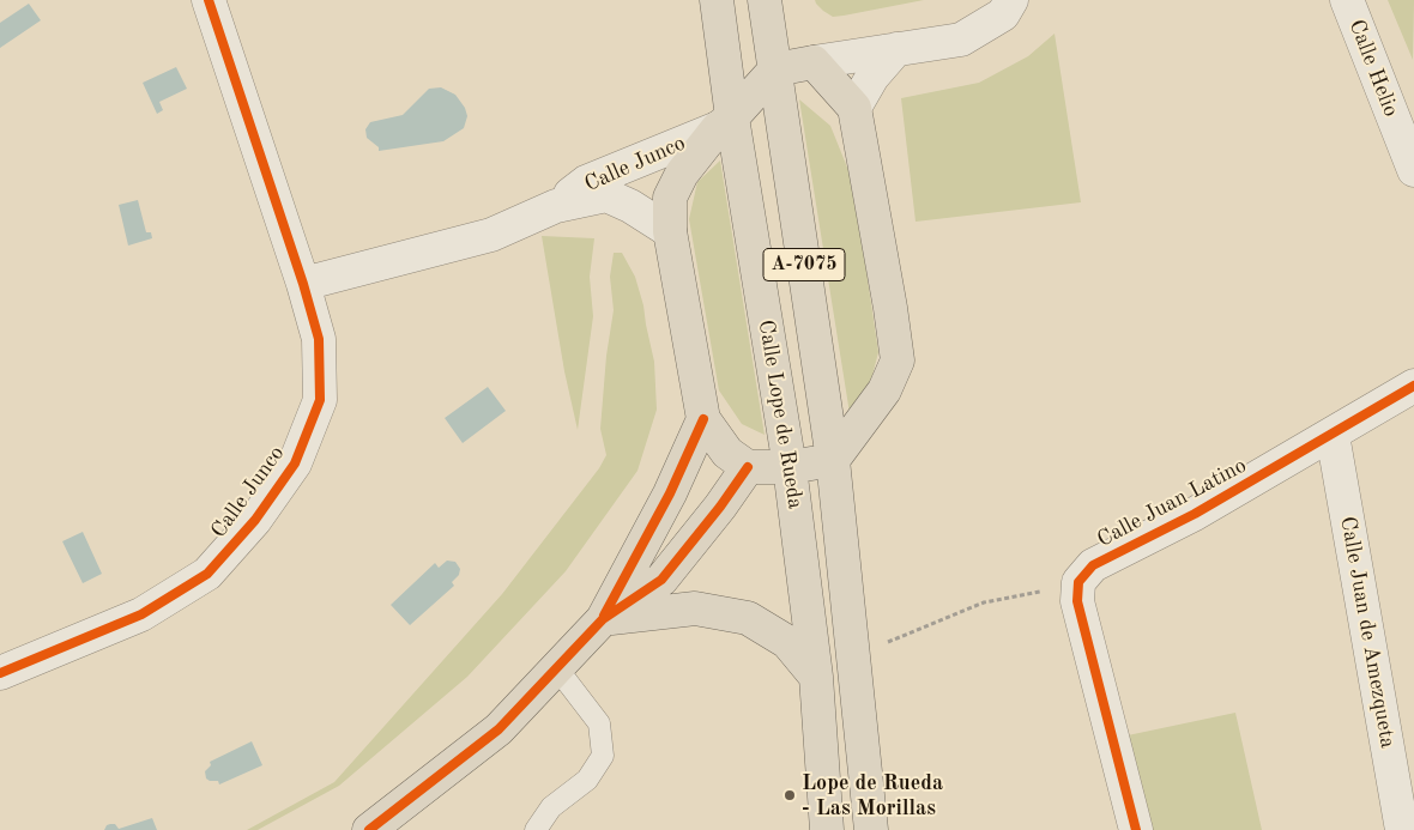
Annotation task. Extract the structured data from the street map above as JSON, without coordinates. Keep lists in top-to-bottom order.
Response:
{
  "streets": {
    "main road": ["A-7075", "Calle Lope de Rueda"],
    "street": [
      "Calle Helio",
      "Calle Junco",
      "Calle Juan Latino",
      "Calle Juan de Amezqueta"
    ]
  },
  "crossings": [
    ["Calle Junco", "Calle Lope de Rueda"],
    ["Calle Juan Latino", "Calle Juan de Amezqueta"]
  ],
  "places": ["Lope de Rueda - Las Morillas"]
}
